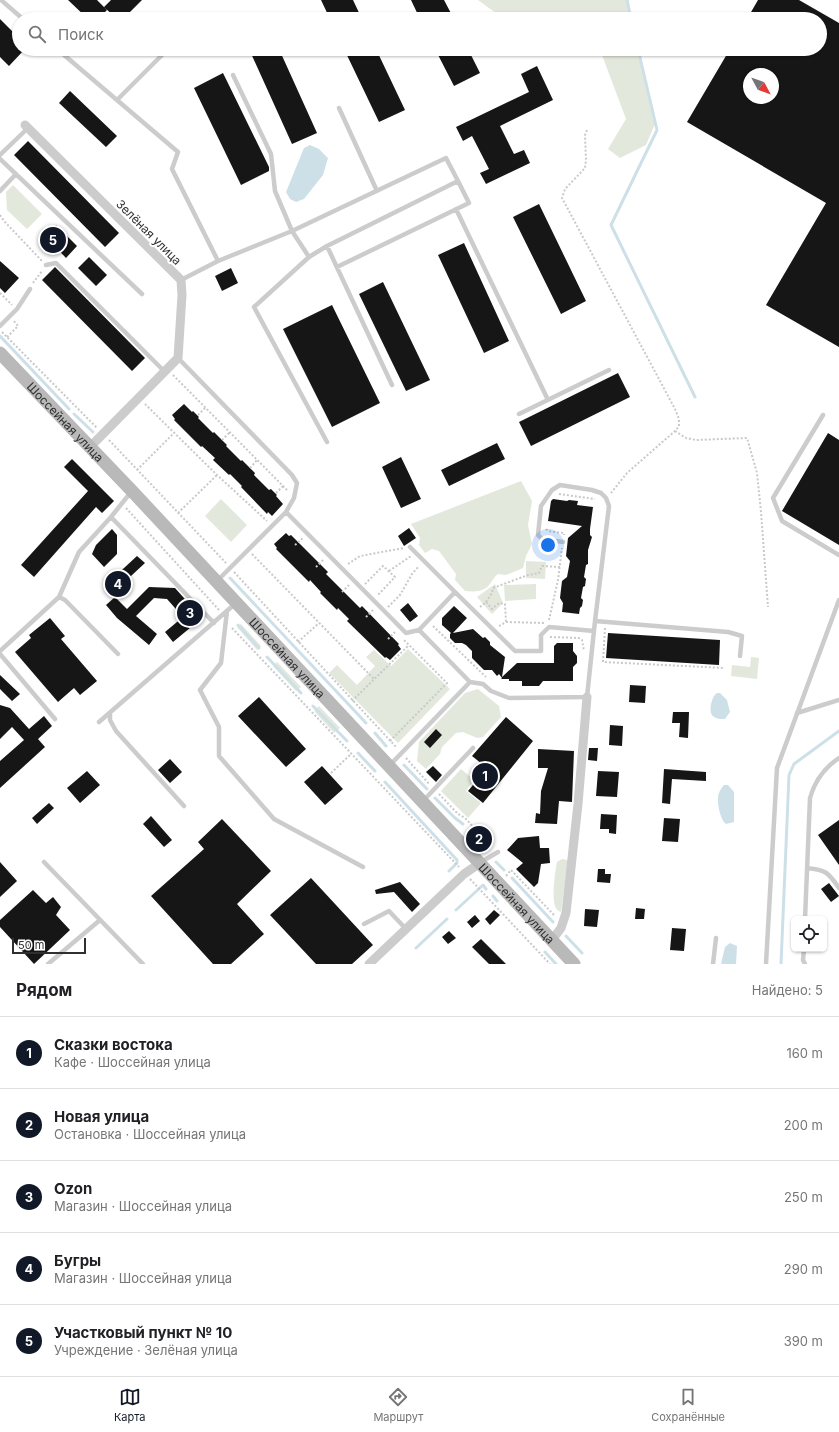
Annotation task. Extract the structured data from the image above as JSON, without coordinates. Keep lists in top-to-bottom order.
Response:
{
  "streets": {
    "main road": ["Шоссейная улица"],
    "street": ["Зелёная улица"]
  },
  "scale_bar": "50 m",
  "north": "bottom right",
  "page": {
    "search": "Поиск",
    "pins": [
      "5",
      "4",
      "3",
      "1",
      "2"
    ],
    "scale": "50 m",
    "heading": ["Рядом", "Найдено: 5"],
    "list": [
      {
        "mark": "1",
        "name": "Сказки востока",
        "note": "Кафе · Шоссейная улица",
        "value": "160 m"
      },
      {
        "mark": "2",
        "name": "Новая улица",
        "note": "Остановка · Шоссейная улица",
        "value": "200 m"
      },
      {
        "mark": "3",
        "name": "Ozon",
        "note": "Магазин · Шоссейная улица",
        "value": "250 m"
      },
      {
        "mark": "4",
        "name": "Бугры",
        "note": "Магазин · Шоссейная улица",
        "value": "290 m"
      },
      {
        "mark": "5",
        "name": "Участковый пункт № 10",
        "note": "Учреждение · Зелёная улица",
        "value": "390 m"
      }
    ],
    "nav": ["Карта", "Маршрут", "Сохранённые"]
  }
}
